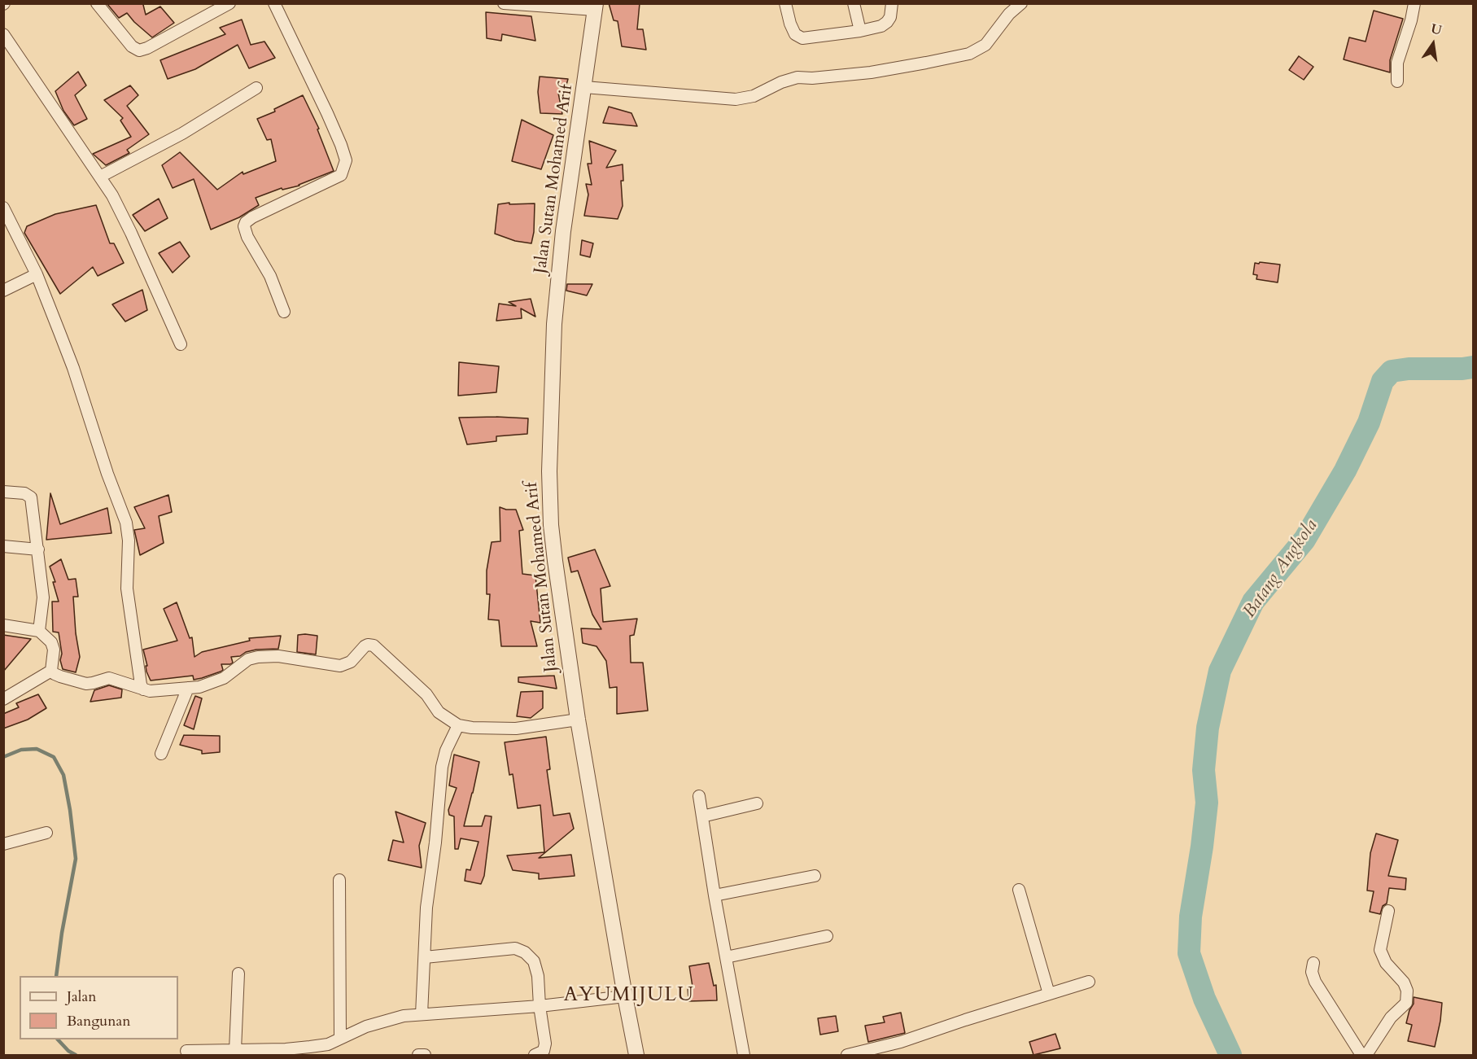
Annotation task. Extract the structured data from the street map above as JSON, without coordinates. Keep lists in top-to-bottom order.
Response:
{
  "streets": {
    "street": ["Jalan Sutan Mohamed Arif"]
  },
  "districts": ["AYUMIJULU"],
  "water": ["Batang Angkola"],
  "legend": ["Jalan", "Bangunan"],
  "north": "top"
}
